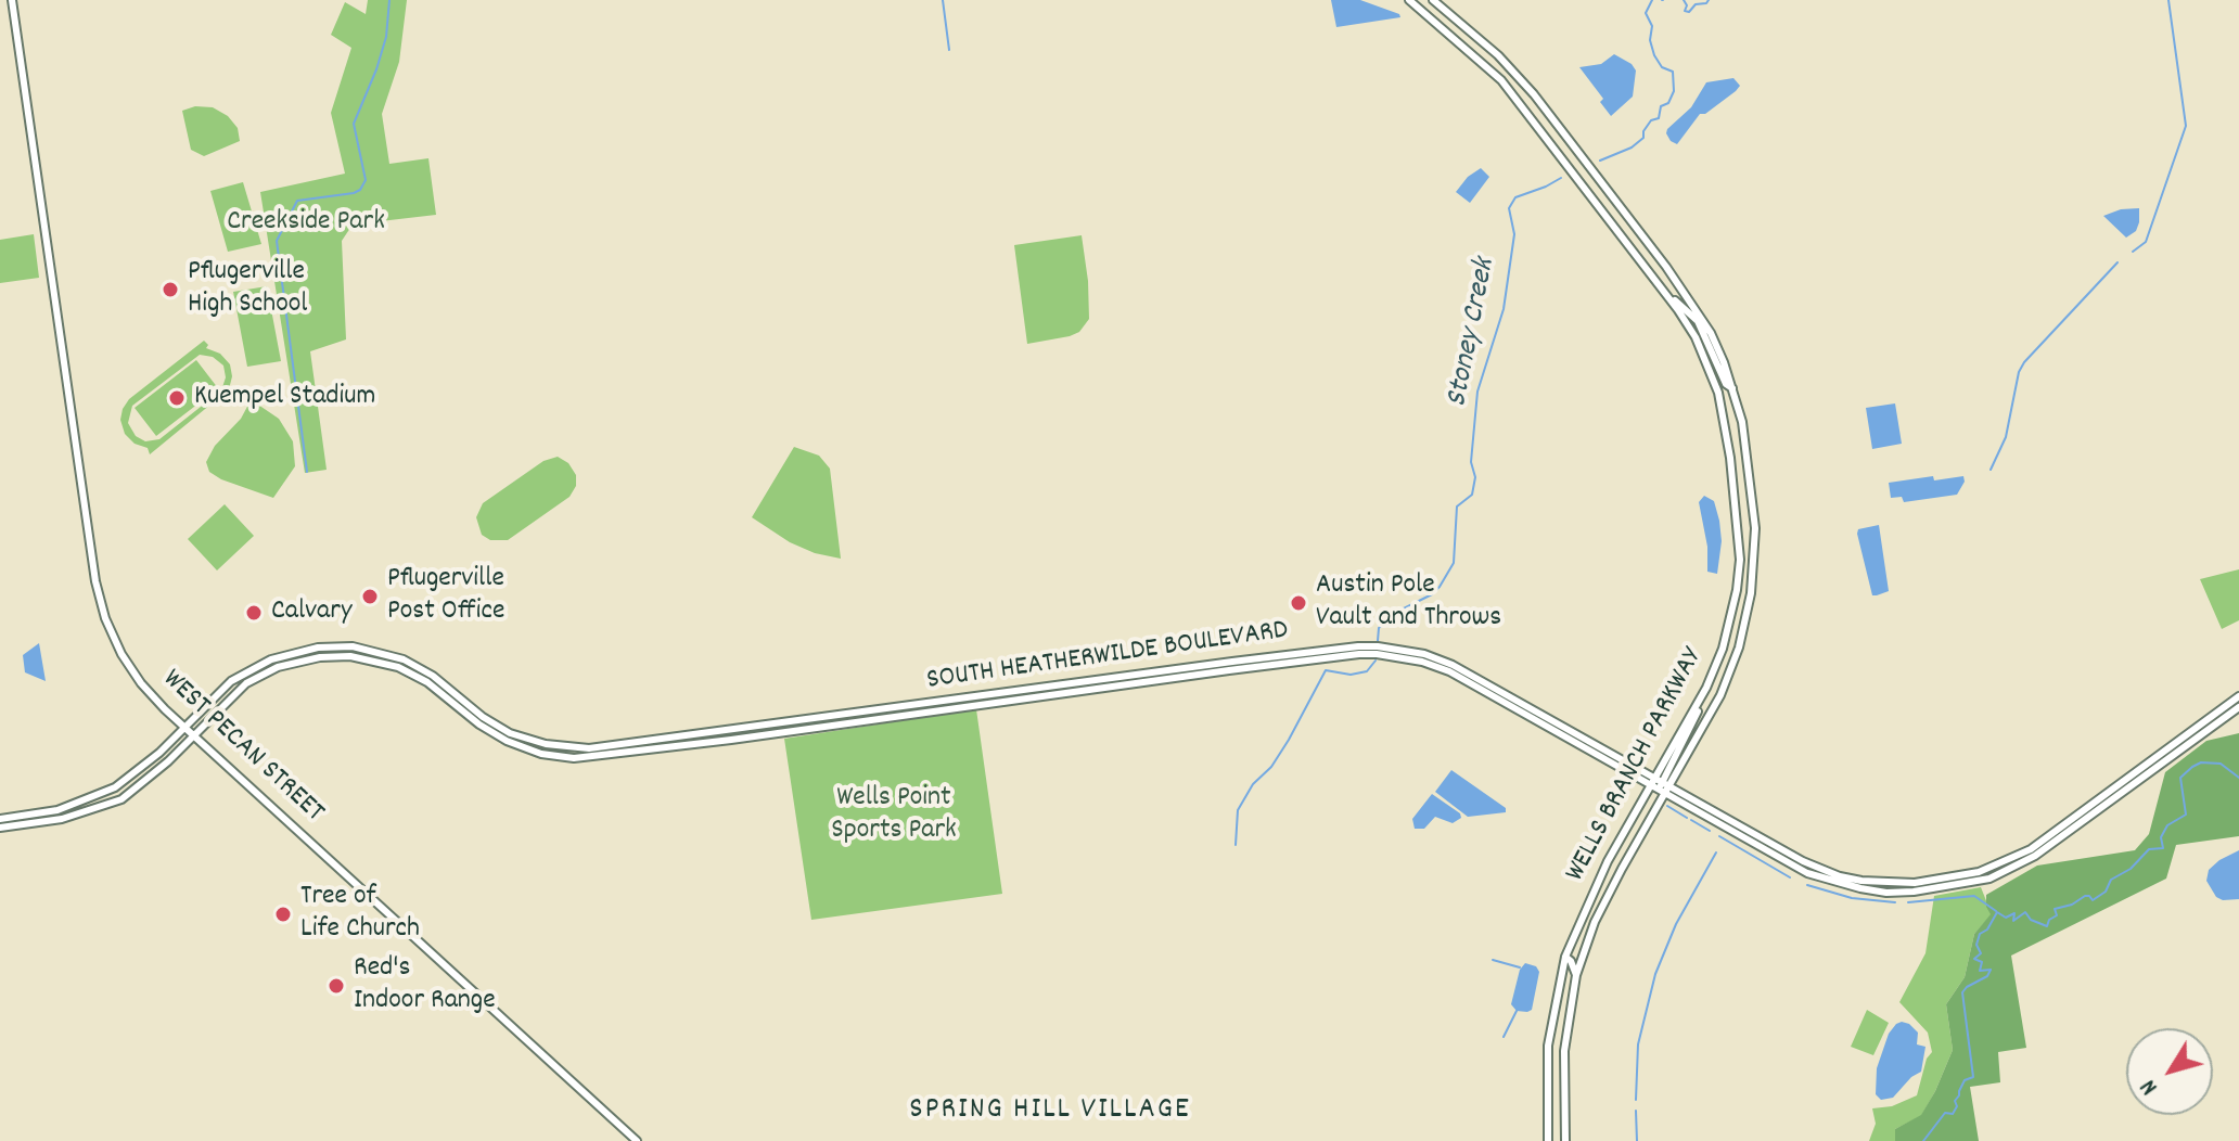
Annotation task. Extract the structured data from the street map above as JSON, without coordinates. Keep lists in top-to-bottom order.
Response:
{
  "streets": {
    "main road": ["SOUTH HEATHERWILDE BOULEVARD", "WEST PECAN STREET", "WELLS BRANCH PARKWAY"]
  },
  "crossings": [
    ["SOUTH HEATHERWILDE BOULEVARD", "WEST PECAN STREET"],
    ["SOUTH HEATHERWILDE BOULEVARD", "WELLS BRANCH PARKWAY"]
  ],
  "districts": ["SPRING HILL VILLAGE"],
  "water": ["Stoney Creek"],
  "parks": ["Creekside Park", "Wells Point Sports Park"],
  "places": [
    "Pflugerville High School",
    "Kuempel Stadium",
    "Pflugerville Post Office",
    "Austin Pole Vault and Throws",
    "Calvary",
    "Tree of Life Church",
    "Red's Indoor Range"
  ],
  "north": "bottom left"
}
